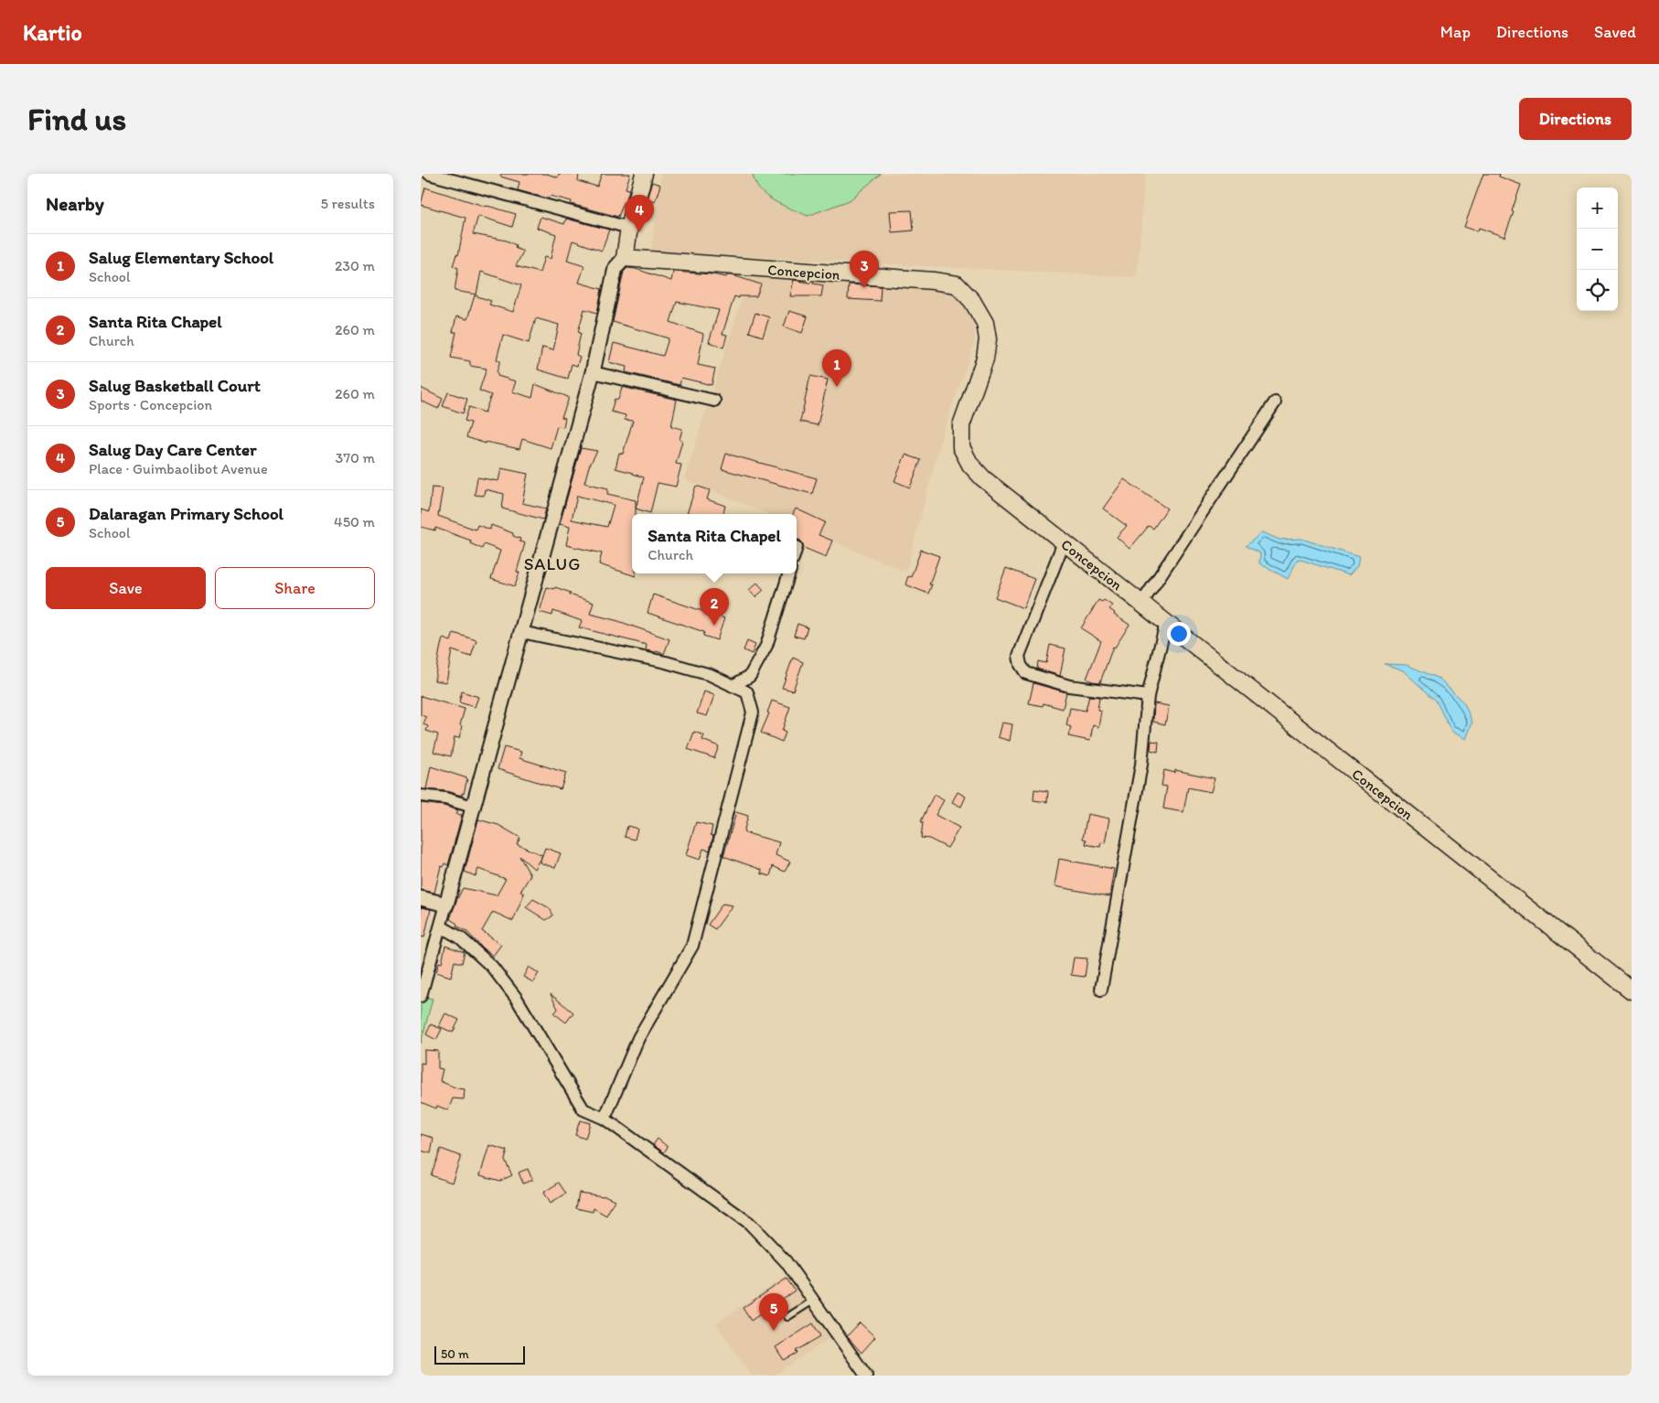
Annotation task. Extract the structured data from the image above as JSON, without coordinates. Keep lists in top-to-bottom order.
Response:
{
  "streets": {
    "main road": ["Concepcion"]
  },
  "districts": ["SALUG"],
  "scale_bar": "50 m",
  "page": {
    "header": "Kartio",
    "nav": ["Map", "Directions", "Saved"],
    "buttons": [
      "Directions",
      ["Save", "Share"]
    ],
    "title": "Find us",
    "heading": ["Nearby", "5 results"],
    "map_buttons": ["+", "−"],
    "pins": [
      "4",
      "3",
      "1",
      "2",
      "5"
    ],
    "list": [
      {
        "mark": "1",
        "name": "Salug Elementary School",
        "note": "School",
        "value": "230 m"
      },
      {
        "mark": "2",
        "name": "Santa Rita Chapel",
        "note": "Church",
        "value": "260 m"
      },
      {
        "mark": "3",
        "name": "Salug Basketball Court",
        "note": "Sports · Concepcion",
        "value": "260 m"
      },
      {
        "mark": "4",
        "name": "Salug Day Care Center",
        "note": "Place · Guimbaolibot Avenue",
        "value": "370 m"
      },
      {
        "mark": "5",
        "name": "Dalaragan Primary School",
        "note": "School",
        "value": "450 m"
      }
    ],
    "popup": ["Santa Rita Chapel", "Church"],
    "scale": "50 m"
  }
}
